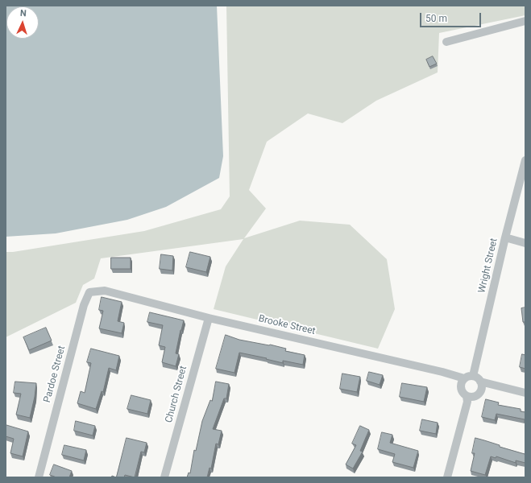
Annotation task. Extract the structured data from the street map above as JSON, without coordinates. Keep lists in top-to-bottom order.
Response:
{
  "streets": {
    "street": [
      "Wright Street",
      "Brooke Street",
      "Pardoe Street",
      "Church Street"
    ]
  },
  "crossings": [
    ["Wright Street", "Brooke Street"],
    ["Brooke Street", "Pardoe Street"],
    ["Brooke Street", "Church Street"]
  ],
  "scale_bar": "50 m",
  "north": "top"
}
